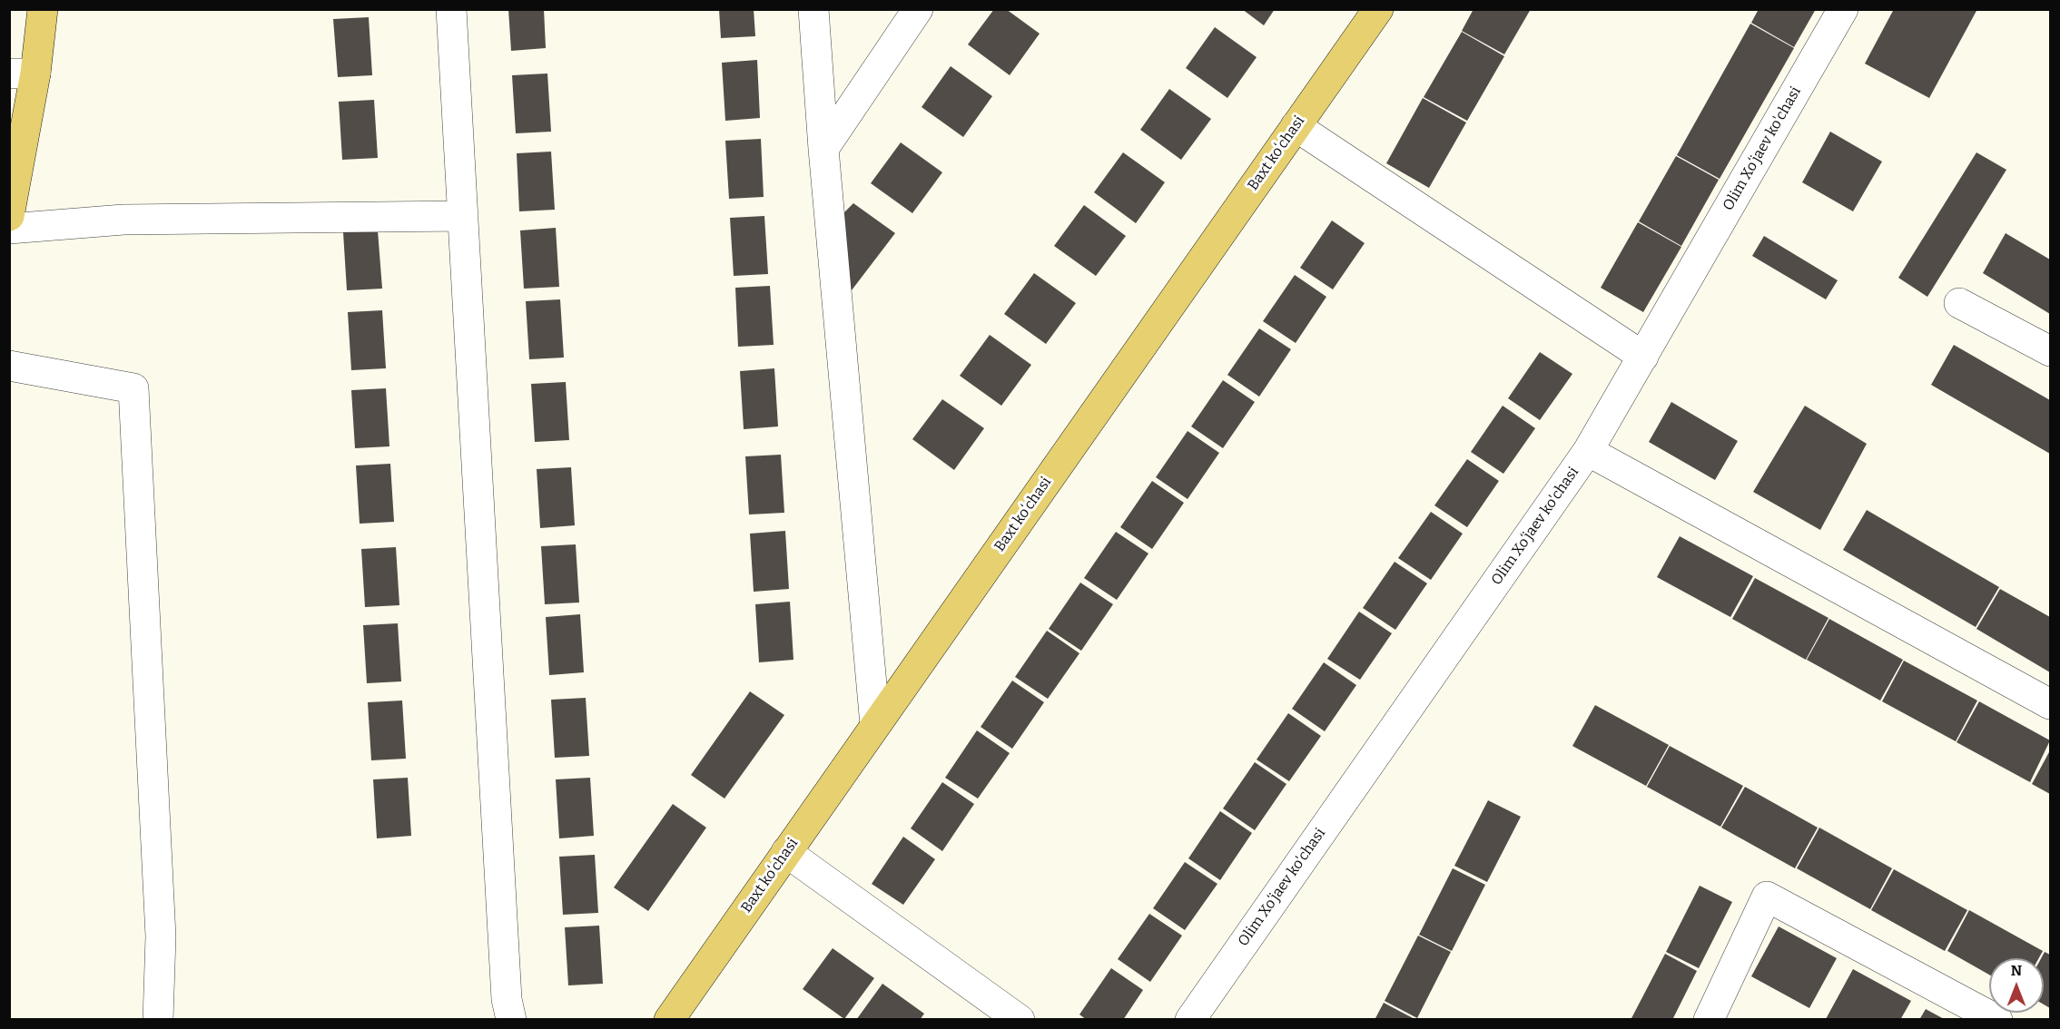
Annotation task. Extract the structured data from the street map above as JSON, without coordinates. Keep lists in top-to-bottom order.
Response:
{
  "streets": {
    "main road": ["Baxt koʻchasi"],
    "street": ["Olim Xoʻjaev ko'chasi"]
  },
  "north": "top"
}
